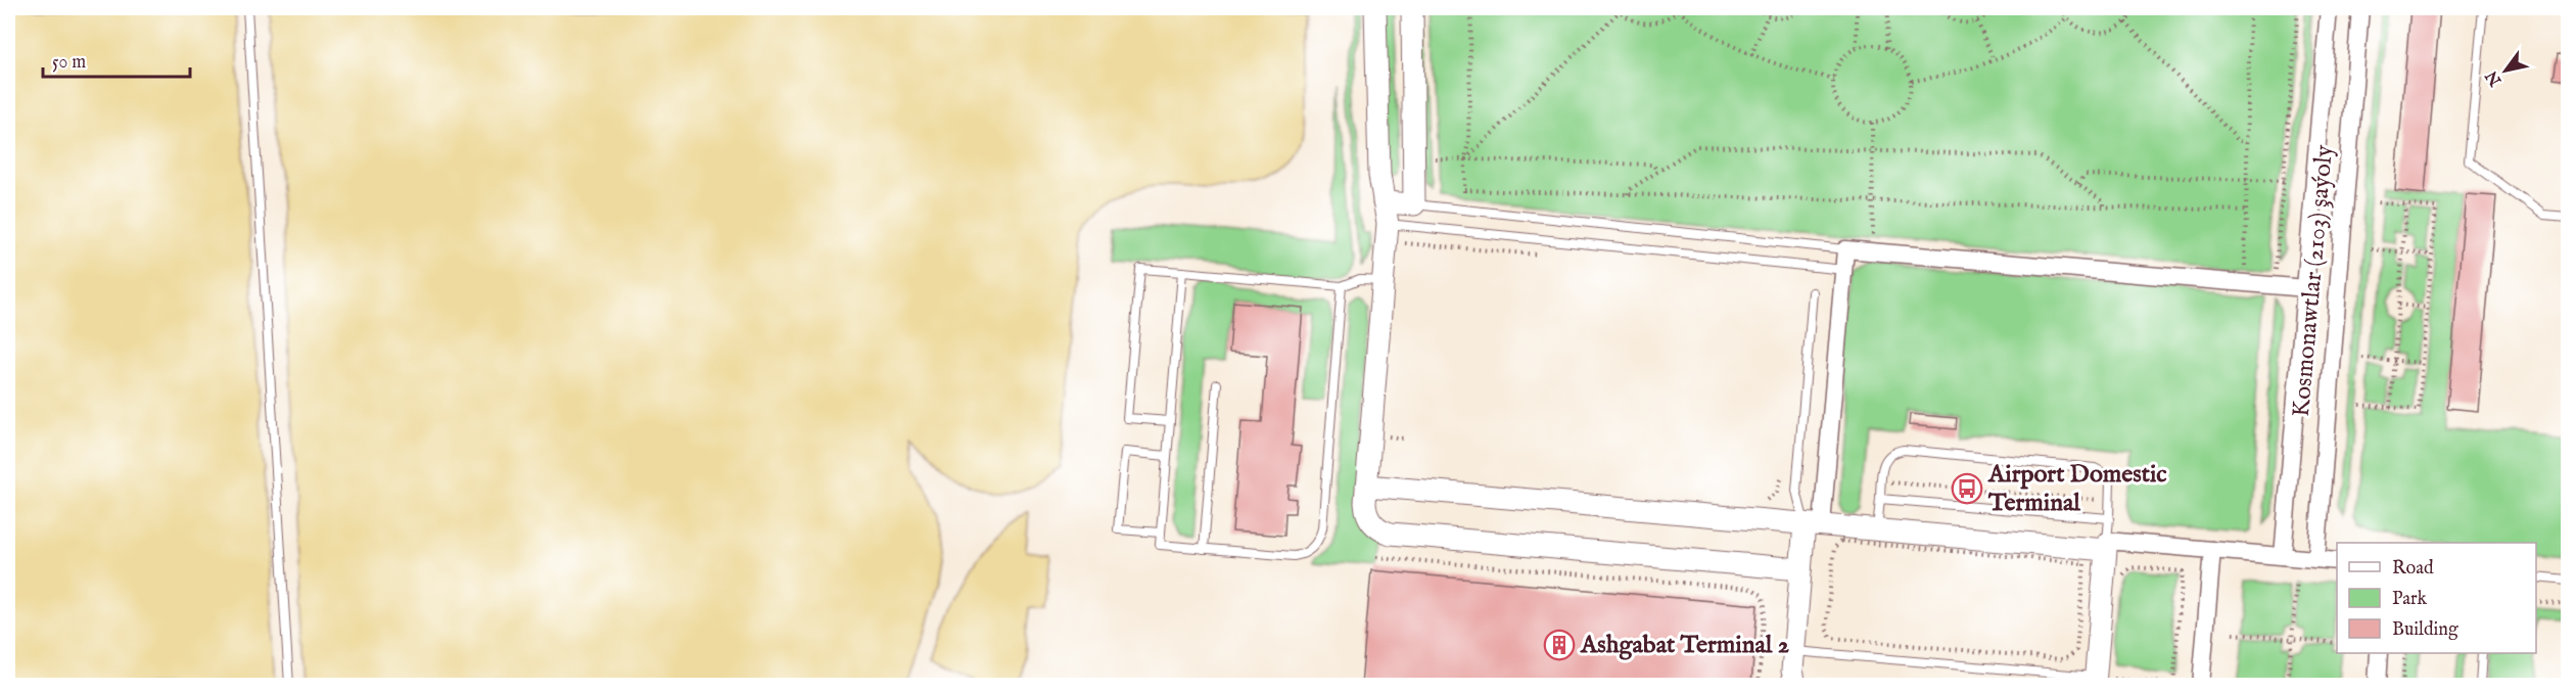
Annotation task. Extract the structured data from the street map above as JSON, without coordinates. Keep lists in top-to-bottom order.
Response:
{
  "streets": {
    "street": ["Kosmonawtlar (2103) şaýoly"]
  },
  "places": {
    "bus stop": ["Airport Domestic Terminal"],
    "building": ["Ashgabat Terminal 2"]
  },
  "legend": ["Road", "Park", "Building"],
  "scale_bar": "50 m",
  "north": "bottom left"
}
